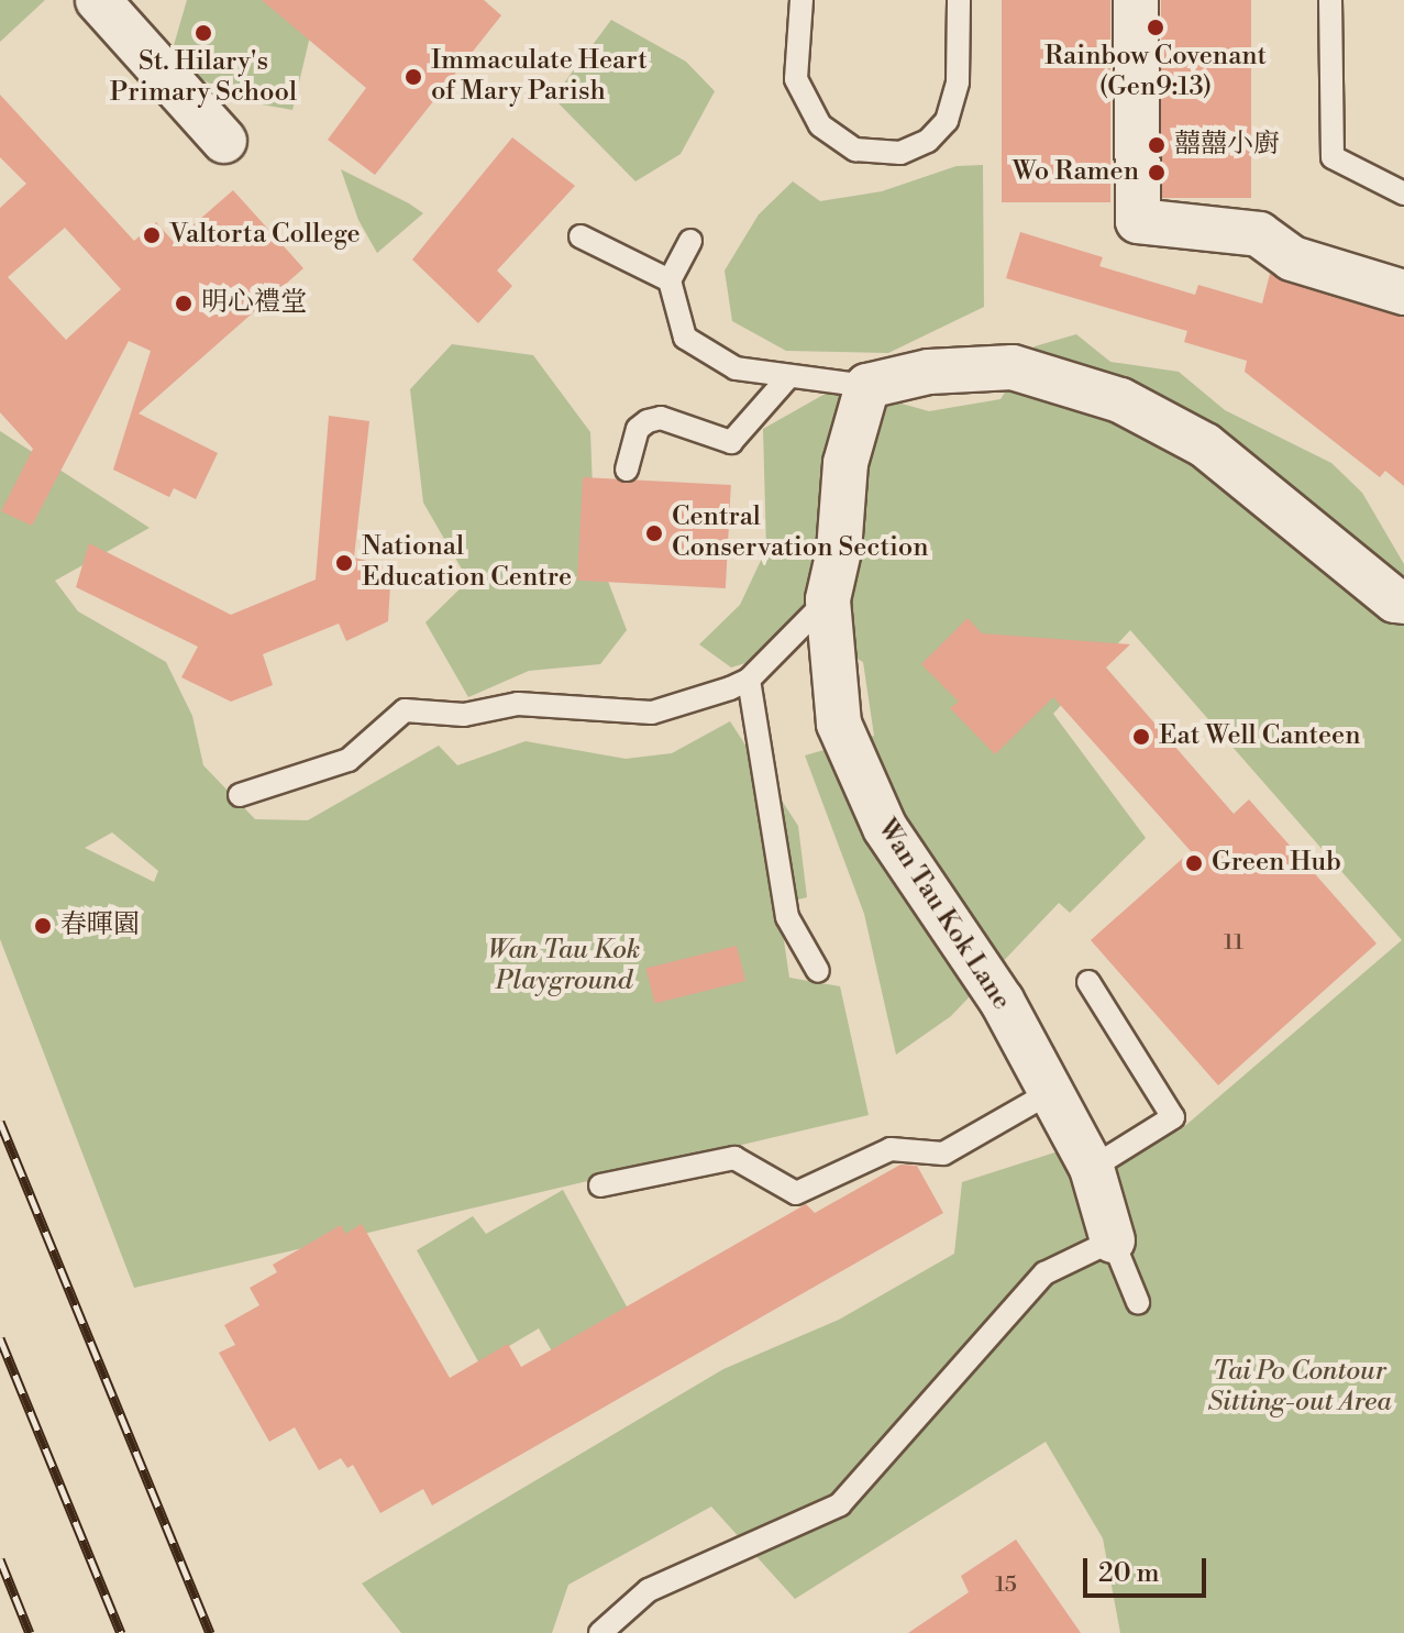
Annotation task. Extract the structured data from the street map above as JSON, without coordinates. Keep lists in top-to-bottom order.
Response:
{
  "streets": {
    "street": ["Wan Tau Kok Lane"]
  },
  "parks": ["Wan Tau Kok Playground", "Tai Po Contour Sitting-out Area"],
  "places": [
    "Rainbow Covenant (Gen9:13)",
    "St. Hilary's Primary School",
    "Immaculate Heart of Mary Parish",
    "囍囍小廚",
    "Wo Ramen",
    "Valtorta College",
    "明心禮堂",
    "Central Conservation Section",
    "National Education Centre",
    "Eat Well Canteen",
    "Green Hub",
    "春暉園"
  ],
  "house_numbers": ["11", "15"],
  "scale_bar": "20 m"
}
